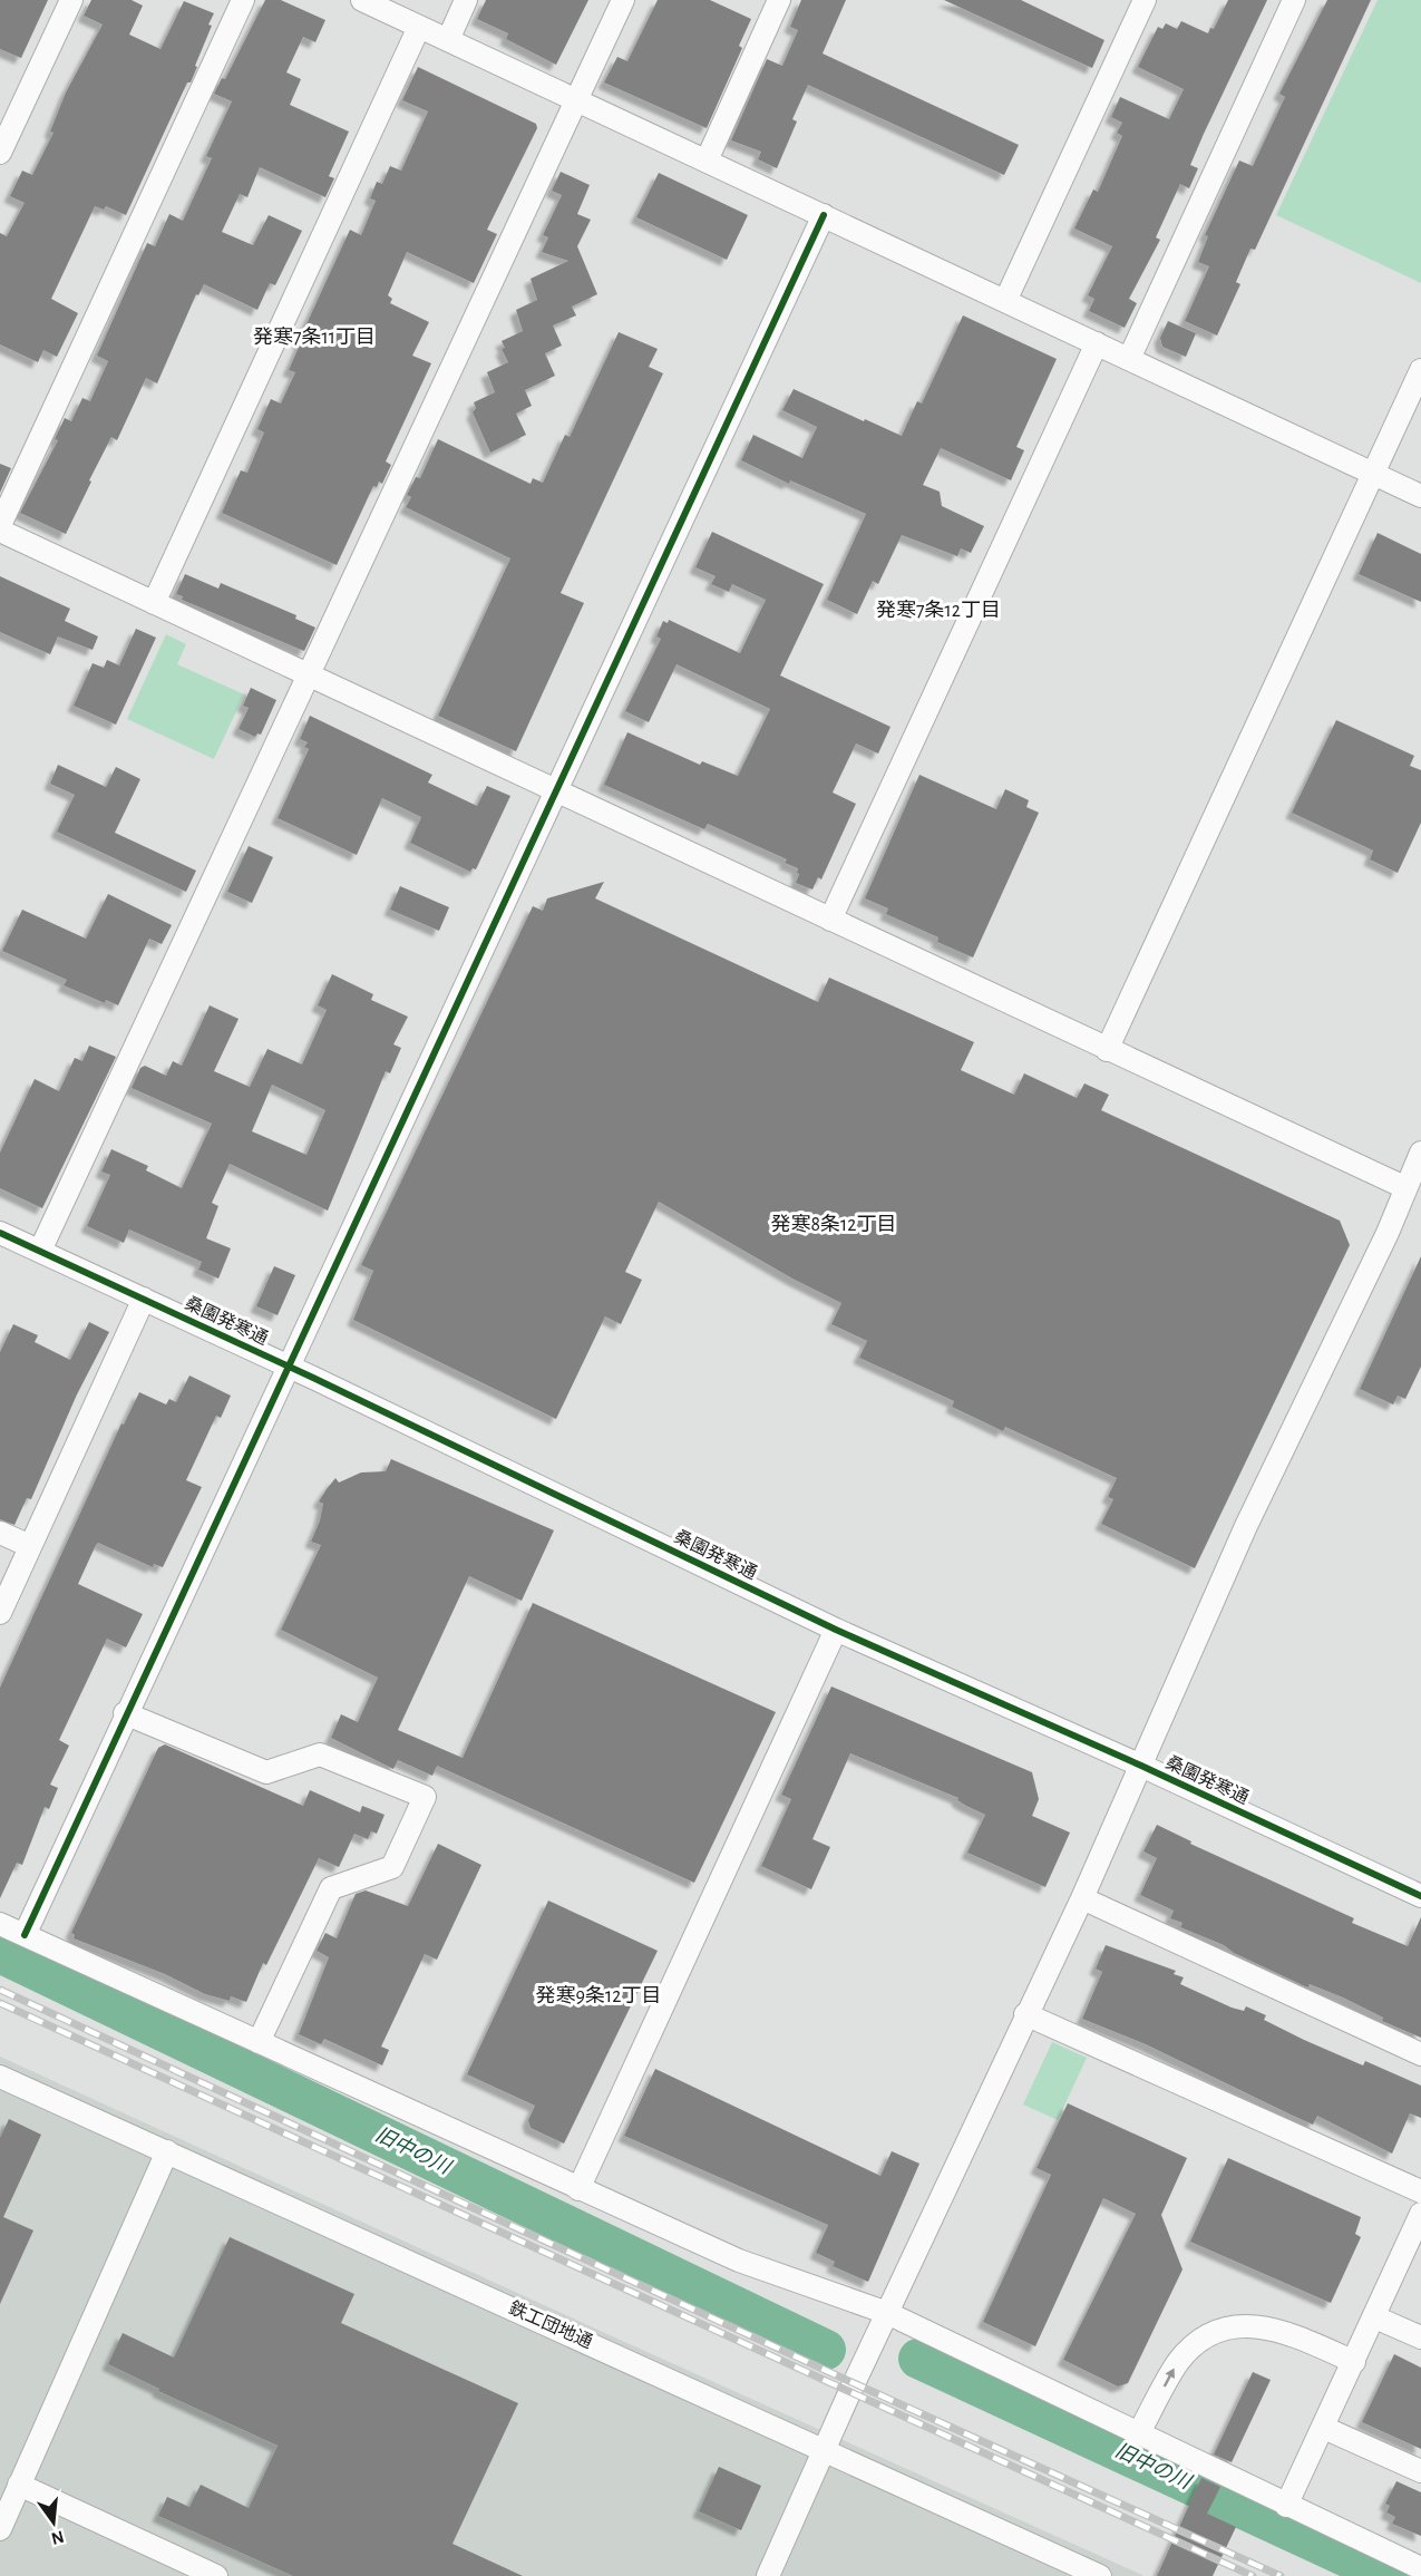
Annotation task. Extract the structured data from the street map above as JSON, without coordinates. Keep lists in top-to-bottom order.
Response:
{
  "streets": {
    "street": ["桑園発寒通", "鉄工団地通"]
  },
  "districts": [
    "発寒7条11丁目",
    "発寒7条12丁目",
    "発寒8条12丁目",
    "発寒9条12丁目"
  ],
  "water": ["旧中の川"],
  "north": "bottom"
}
